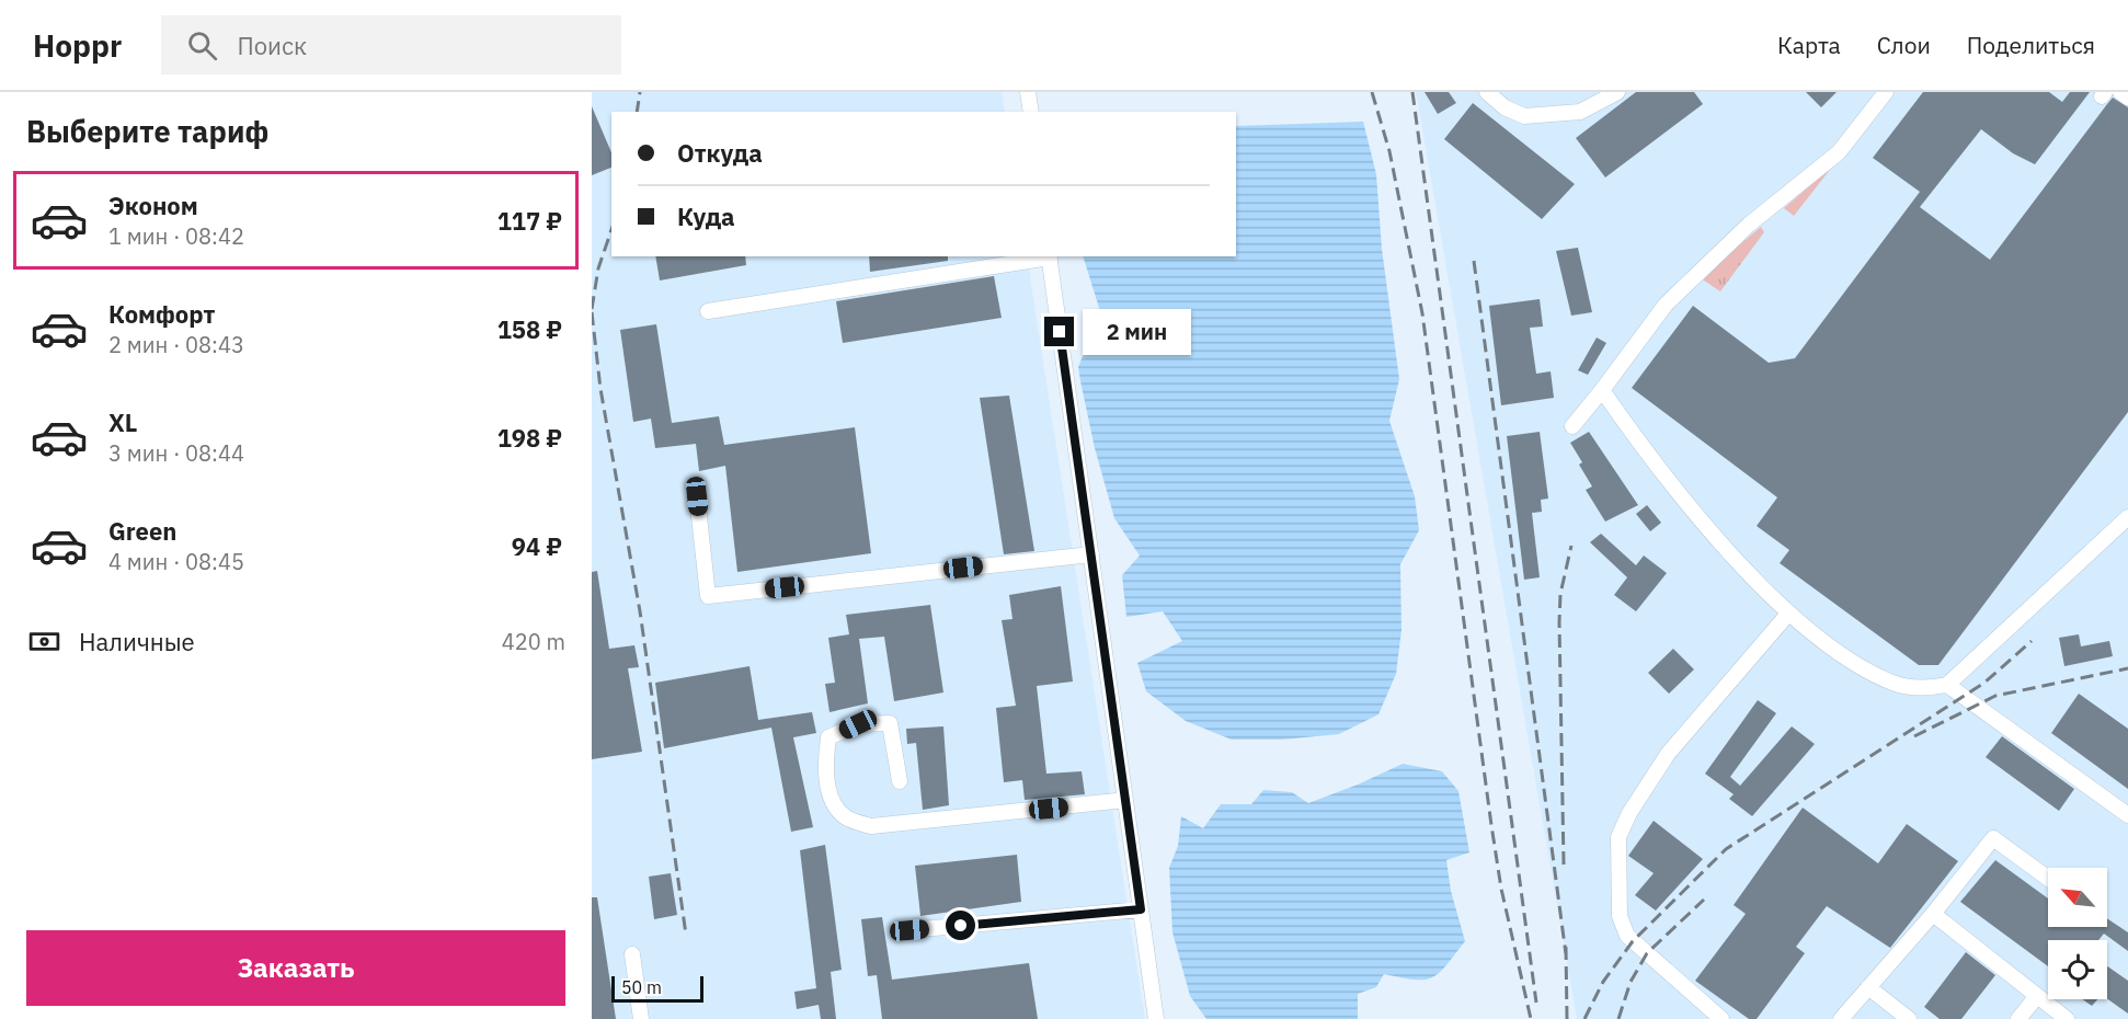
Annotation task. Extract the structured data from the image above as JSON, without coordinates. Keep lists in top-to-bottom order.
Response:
{
  "scale_bar": "50 m",
  "north": "top left",
  "page": {
    "header": "Hoppr",
    "search": "Поиск",
    "nav": ["Карта", "Слои", "Поделиться"],
    "heading": "Выберите тариф",
    "banner": ["Откуда", "Куда"],
    "list": [
      {
        "name": "Эконом",
        "note": "1 мин · 08:42",
        "value": "117 ₽"
      },
      {
        "name": "Комфорт",
        "note": "2 мин · 08:43",
        "value": "158 ₽"
      },
      {
        "name": "XL",
        "note": "3 мин · 08:44",
        "value": "198 ₽"
      },
      {
        "name": "Green",
        "note": "4 мин · 08:45",
        "value": "94 ₽"
      }
    ],
    "bubble": "2 мин",
    "pay": ["Наличные", "420 m"],
    "buttons": "Заказать",
    "scale": "50 m"
  }
}
